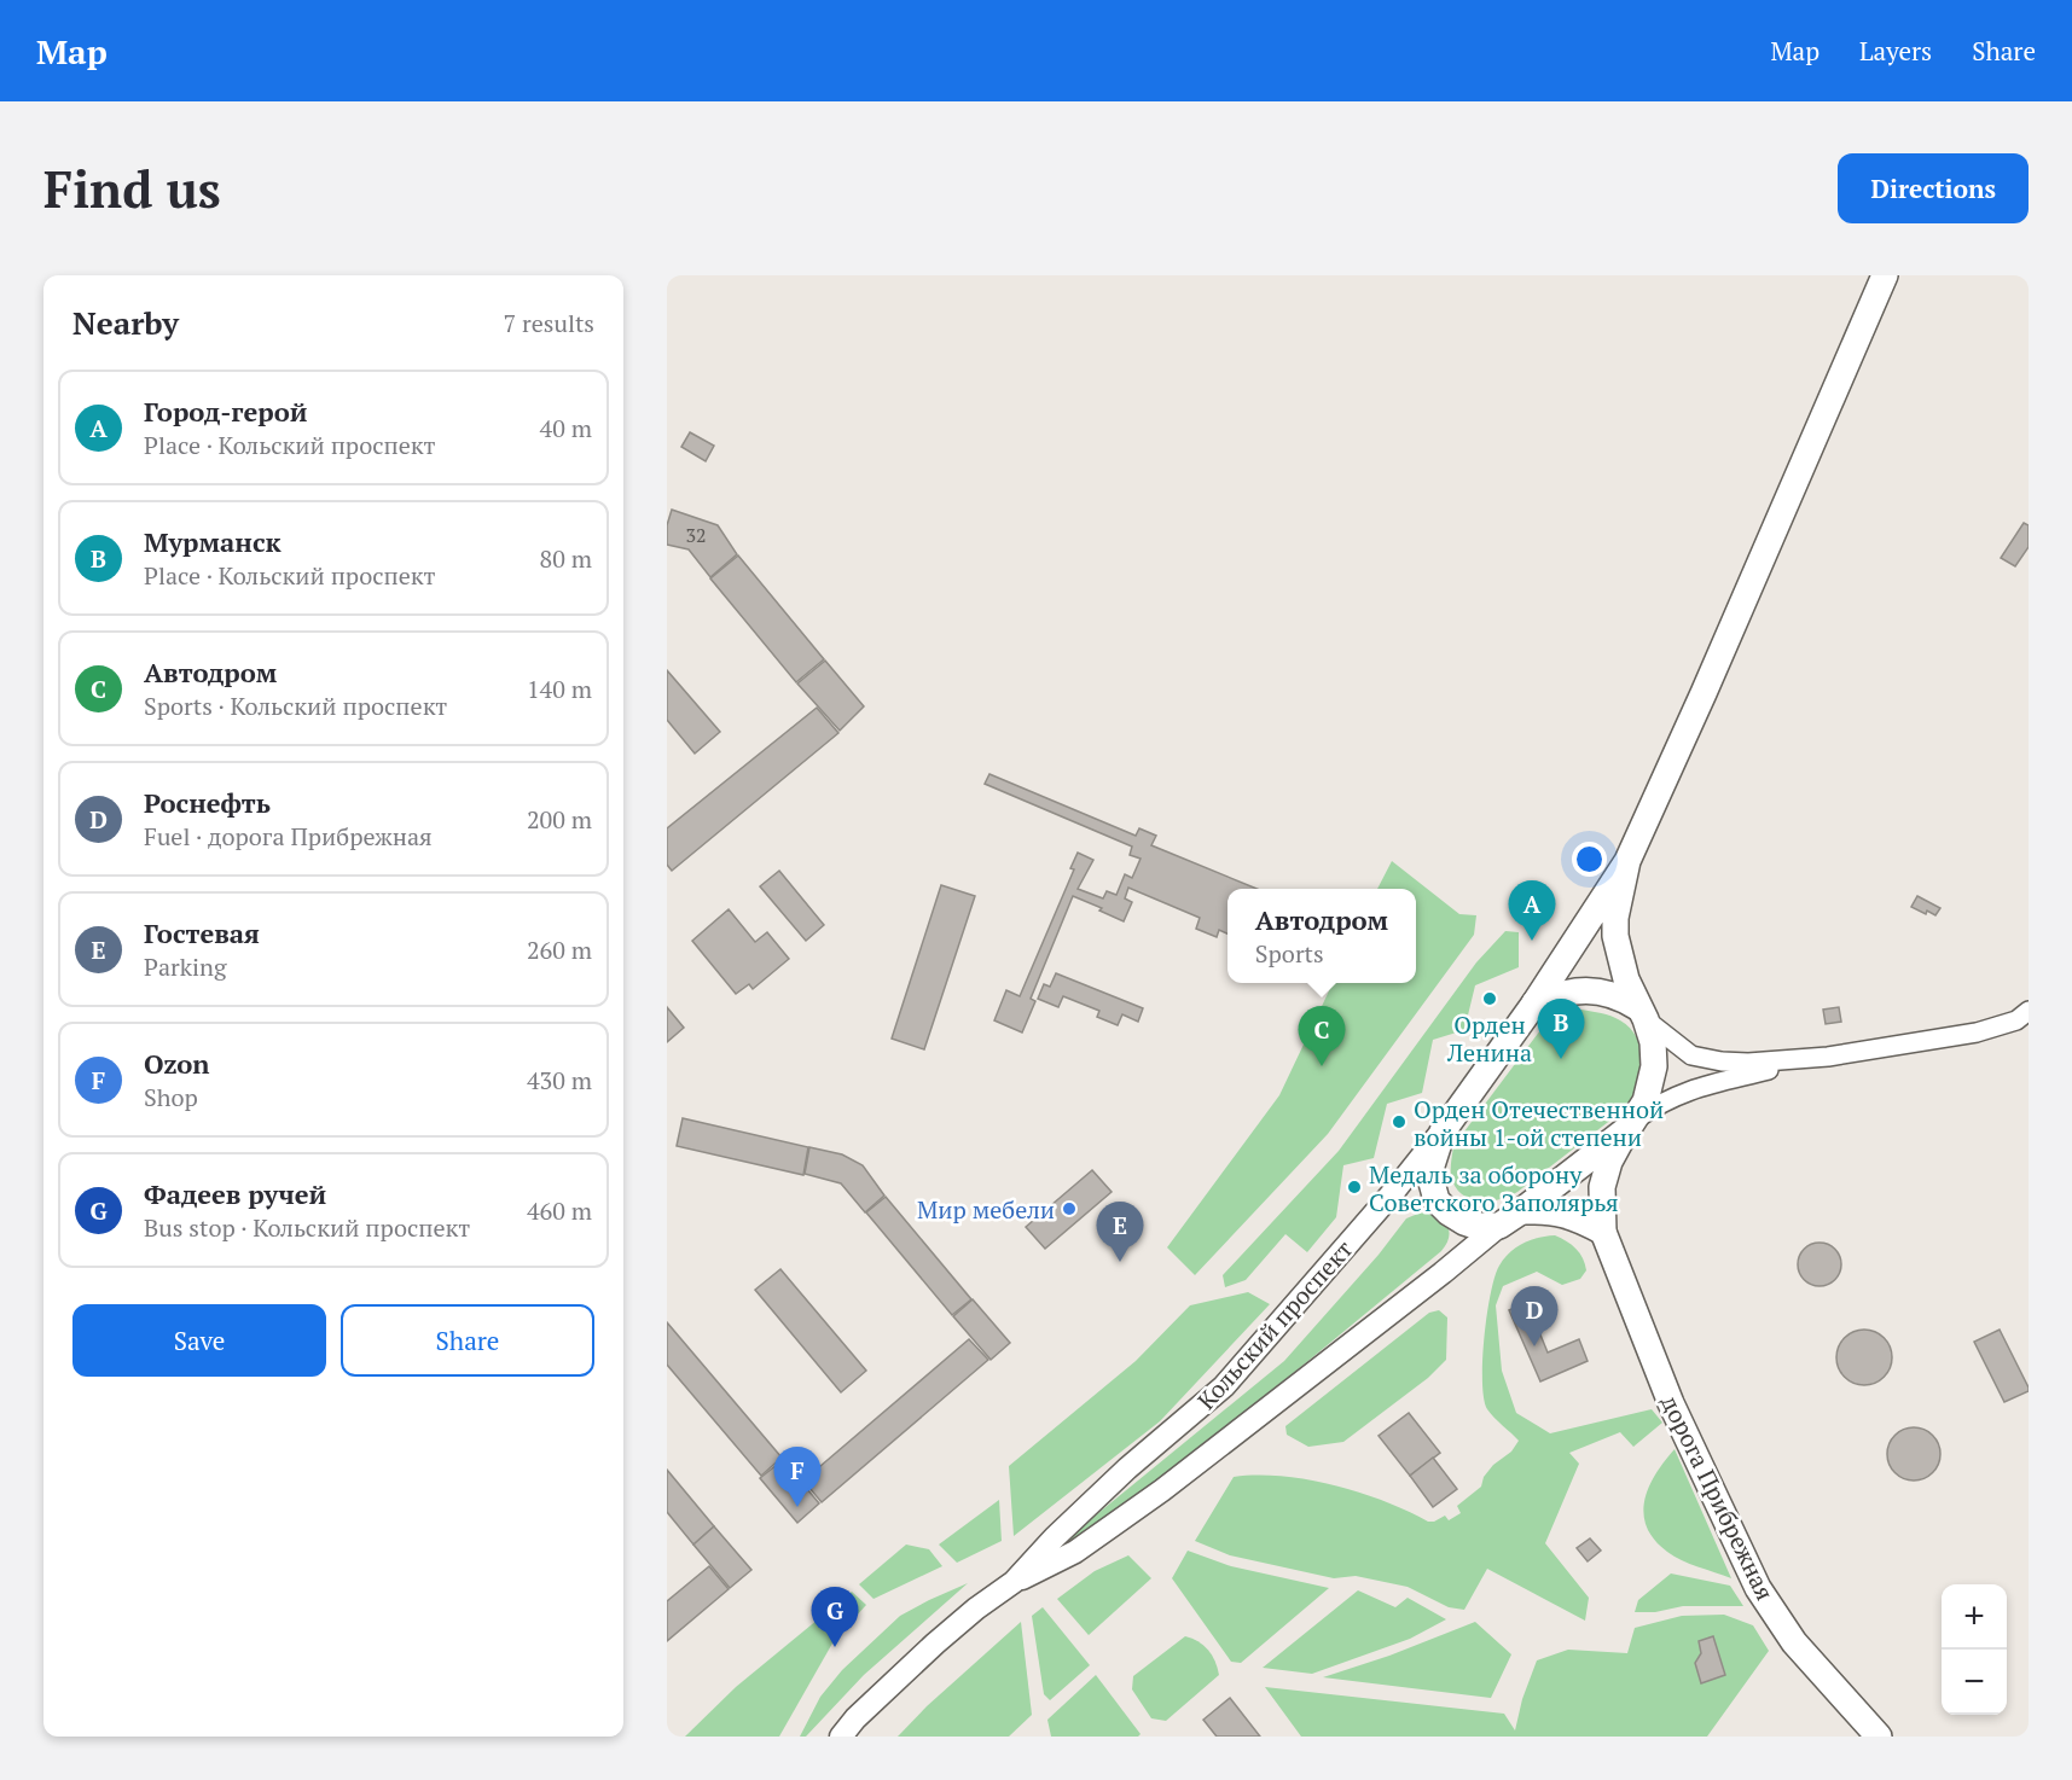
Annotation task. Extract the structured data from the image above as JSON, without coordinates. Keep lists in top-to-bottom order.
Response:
{
  "streets": {
    "highway": ["Кольский проспект", "дорога Прибрежная"]
  },
  "places": [
    "Орден Ленина",
    "Орден Отечественной войны 1-ой степени",
    "Медаль за оборону Советского Заполярья",
    "Мир мебели"
  ],
  "house_numbers": ["32"],
  "page": {
    "header": "Map",
    "nav": ["Map", "Layers", "Share"],
    "buttons": [
      "Directions",
      ["Save", "Share"]
    ],
    "title": "Find us",
    "heading": ["Nearby", "7 results"],
    "list": [
      {
        "mark": "A",
        "name": "Город-герой",
        "note": "Place · Кольский проспект",
        "value": "40 m"
      },
      {
        "mark": "B",
        "name": "Мурманск",
        "note": "Place · Кольский проспект",
        "value": "80 m"
      },
      {
        "mark": "C",
        "name": "Автодром",
        "note": "Sports · Кольский проспект",
        "value": "140 m"
      },
      {
        "mark": "D",
        "name": "Роснефть",
        "note": "Fuel · дорога Прибрежная",
        "value": "200 m"
      },
      {
        "mark": "E",
        "name": "Гостевая",
        "note": "Parking",
        "value": "260 m"
      },
      {
        "mark": "F",
        "name": "Ozon",
        "note": "Shop",
        "value": "430 m"
      },
      {
        "mark": "G",
        "name": "Фадеев ручей",
        "note": "Bus stop · Кольский проспект",
        "value": "460 m"
      }
    ],
    "pins": [
      "A",
      "B",
      "C",
      "E",
      "D",
      "F",
      "G"
    ],
    "popup": ["Автодром", "Sports"],
    "map_buttons": ["+", "−"]
  }
}
